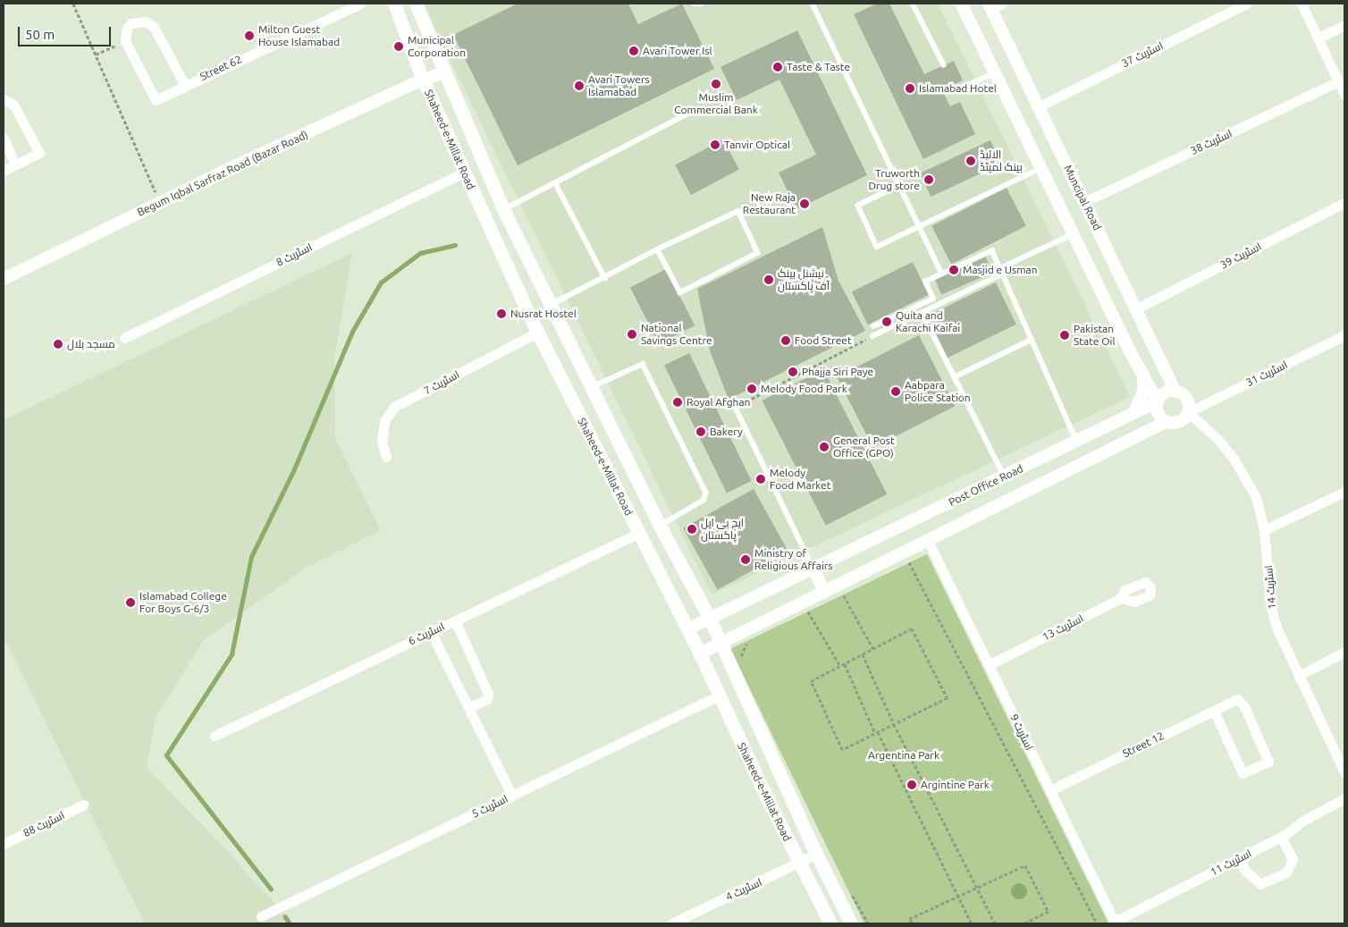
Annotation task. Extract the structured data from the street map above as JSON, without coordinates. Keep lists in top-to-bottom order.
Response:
{
  "streets": {
    "main road": ["Shaheed-e-Millat Road"],
    "street": [
      "اسٹریٹ 37",
      "Street 62",
      "اسٹریٹ 38",
      "Begum Iqbal Sarfraz Road (Bazar Road)",
      "Muncipal Road",
      "اسٹریٹ 8",
      "اسٹریٹ 39",
      "اسٹریٹ 31",
      "اسٹریٹ 7",
      "Post Office Road",
      "اسٹریٹ 14",
      "اسٹریٹ 13",
      "اسٹریٹ 6",
      "اسٹریٹ 9",
      "Street 12",
      "اسٹریٹ 5",
      "اسٹریٹ 88",
      "اسٹریٹ 11",
      "اسٹریٹ 4"
    ]
  },
  "crossings": [
    ["اسٹریٹ 37", "Muncipal Road"],
    ["Shaheed-e-Millat Road", "Begum Iqbal Sarfraz Road (Bazar Road)"],
    ["Shaheed-e-Millat Road", "اسٹریٹ 8"],
    ["Shaheed-e-Millat Road", "اسٹریٹ 7"],
    ["Shaheed-e-Millat Road", "Post Office Road"],
    ["Shaheed-e-Millat Road", "اسٹریٹ 6"],
    ["Shaheed-e-Millat Road", "اسٹریٹ 5"],
    ["Shaheed-e-Millat Road", "اسٹریٹ 4"],
    ["اسٹریٹ 38", "Muncipal Road"],
    ["Muncipal Road", "اسٹریٹ 39"],
    ["Muncipal Road", "اسٹریٹ 31"],
    ["Muncipal Road", "Post Office Road"],
    ["Muncipal Road", "اسٹریٹ 14"],
    ["اسٹریٹ 31", "Post Office Road"],
    ["اسٹریٹ 31", "اسٹریٹ 14"],
    ["Post Office Road", "اسٹریٹ 14"],
    ["Post Office Road", "اسٹریٹ 9"],
    ["اسٹریٹ 13", "اسٹریٹ 9"],
    ["اسٹریٹ 9", "Street 12"],
    ["اسٹریٹ 9", "اسٹریٹ 11"]
  ],
  "parks": ["Argentina Park"],
  "places": [
    "Milton Guest House Islamabad",
    "Municipal Corporation",
    "Avari Tower Isl",
    "Taste & Taste",
    "Muslim Commercial Bank",
    "Avari Towers Islamabad",
    "Islamabad Hotel",
    "Tanvir Optical",
    "الائیڈ بینک لمیٹڈ",
    "Truworth Drug store",
    "New Raja Restaurant",
    "Masjid e Usman",
    "نیشنل بینک آف پاکستان",
    "Nusrat Hostel",
    "Quita and Karachi Kaifai",
    "National Savings Centre",
    "Pakistan State Oil",
    "Food Street",
    "مسجد بلال",
    "Phajja Siri Paye",
    "Melody Food Park",
    "Aabpara Police Station",
    "Royal Afghan",
    "Bakery",
    "General Post Office (GPO)",
    "Melody Food Market",
    "ایچ بی ایل پاکستان",
    "Ministry of Religious Affairs",
    "Islamabad College For Boys G-6/3",
    "Argintine Park"
  ],
  "scale_bar": "50 m"
}
